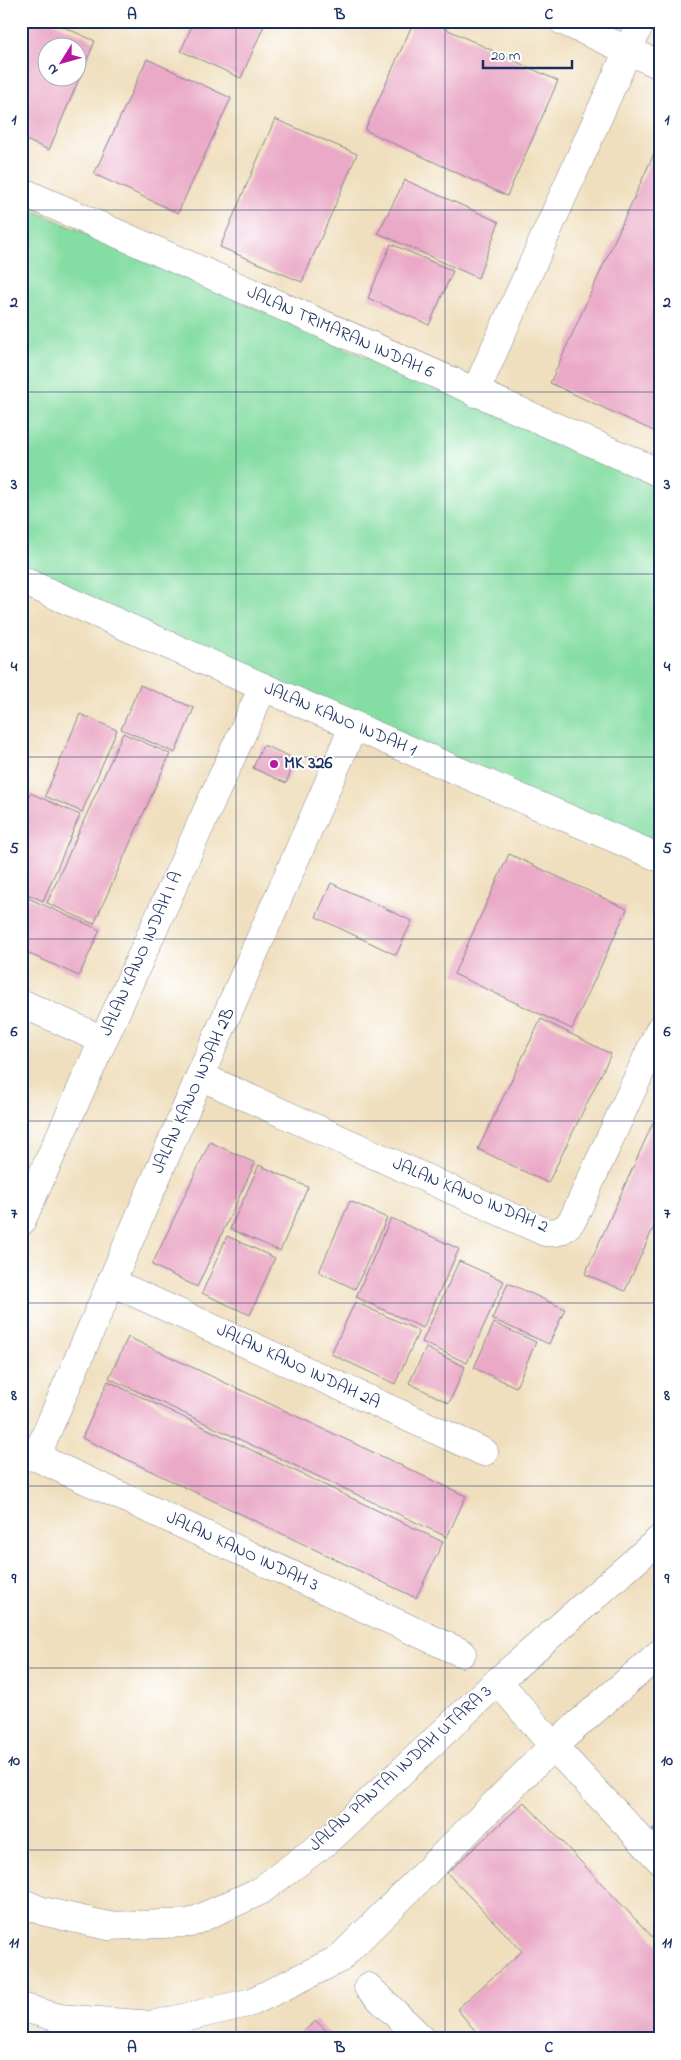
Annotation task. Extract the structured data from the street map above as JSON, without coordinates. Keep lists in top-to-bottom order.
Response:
{
  "streets": {
    "street": [
      "JALAN TRIMARAN INDAH 6",
      "JALAN KANO INDAH 1",
      "JALAN KANO INDAH I A",
      "JALAN KANO INDAH 2B",
      "JALAN KANO INDAH 2",
      "JALAN KANO INDAH 2A",
      "JALAN KANO INDAH 3",
      "JALAN PANTAI INDAH UTARA 3"
    ]
  },
  "crossings": [
    ["JALAN KANO INDAH 1", "JALAN KANO INDAH I A"],
    ["JALAN KANO INDAH 1", "JALAN KANO INDAH 2B"],
    ["JALAN KANO INDAH 2B", "JALAN KANO INDAH 2"],
    ["JALAN KANO INDAH 2B", "JALAN KANO INDAH 2A"],
    ["JALAN KANO INDAH 2B", "JALAN KANO INDAH 3"]
  ],
  "places": ["MK 326"],
  "scale_bar": "20 m",
  "north": "bottom left",
  "grid": {
    "columns": ["A", "B", "C"],
    "rows": [
      "1",
      "2",
      "3",
      "4",
      "5",
      "6",
      "7",
      "8",
      "9",
      "10",
      "11"
    ]
  }
}
